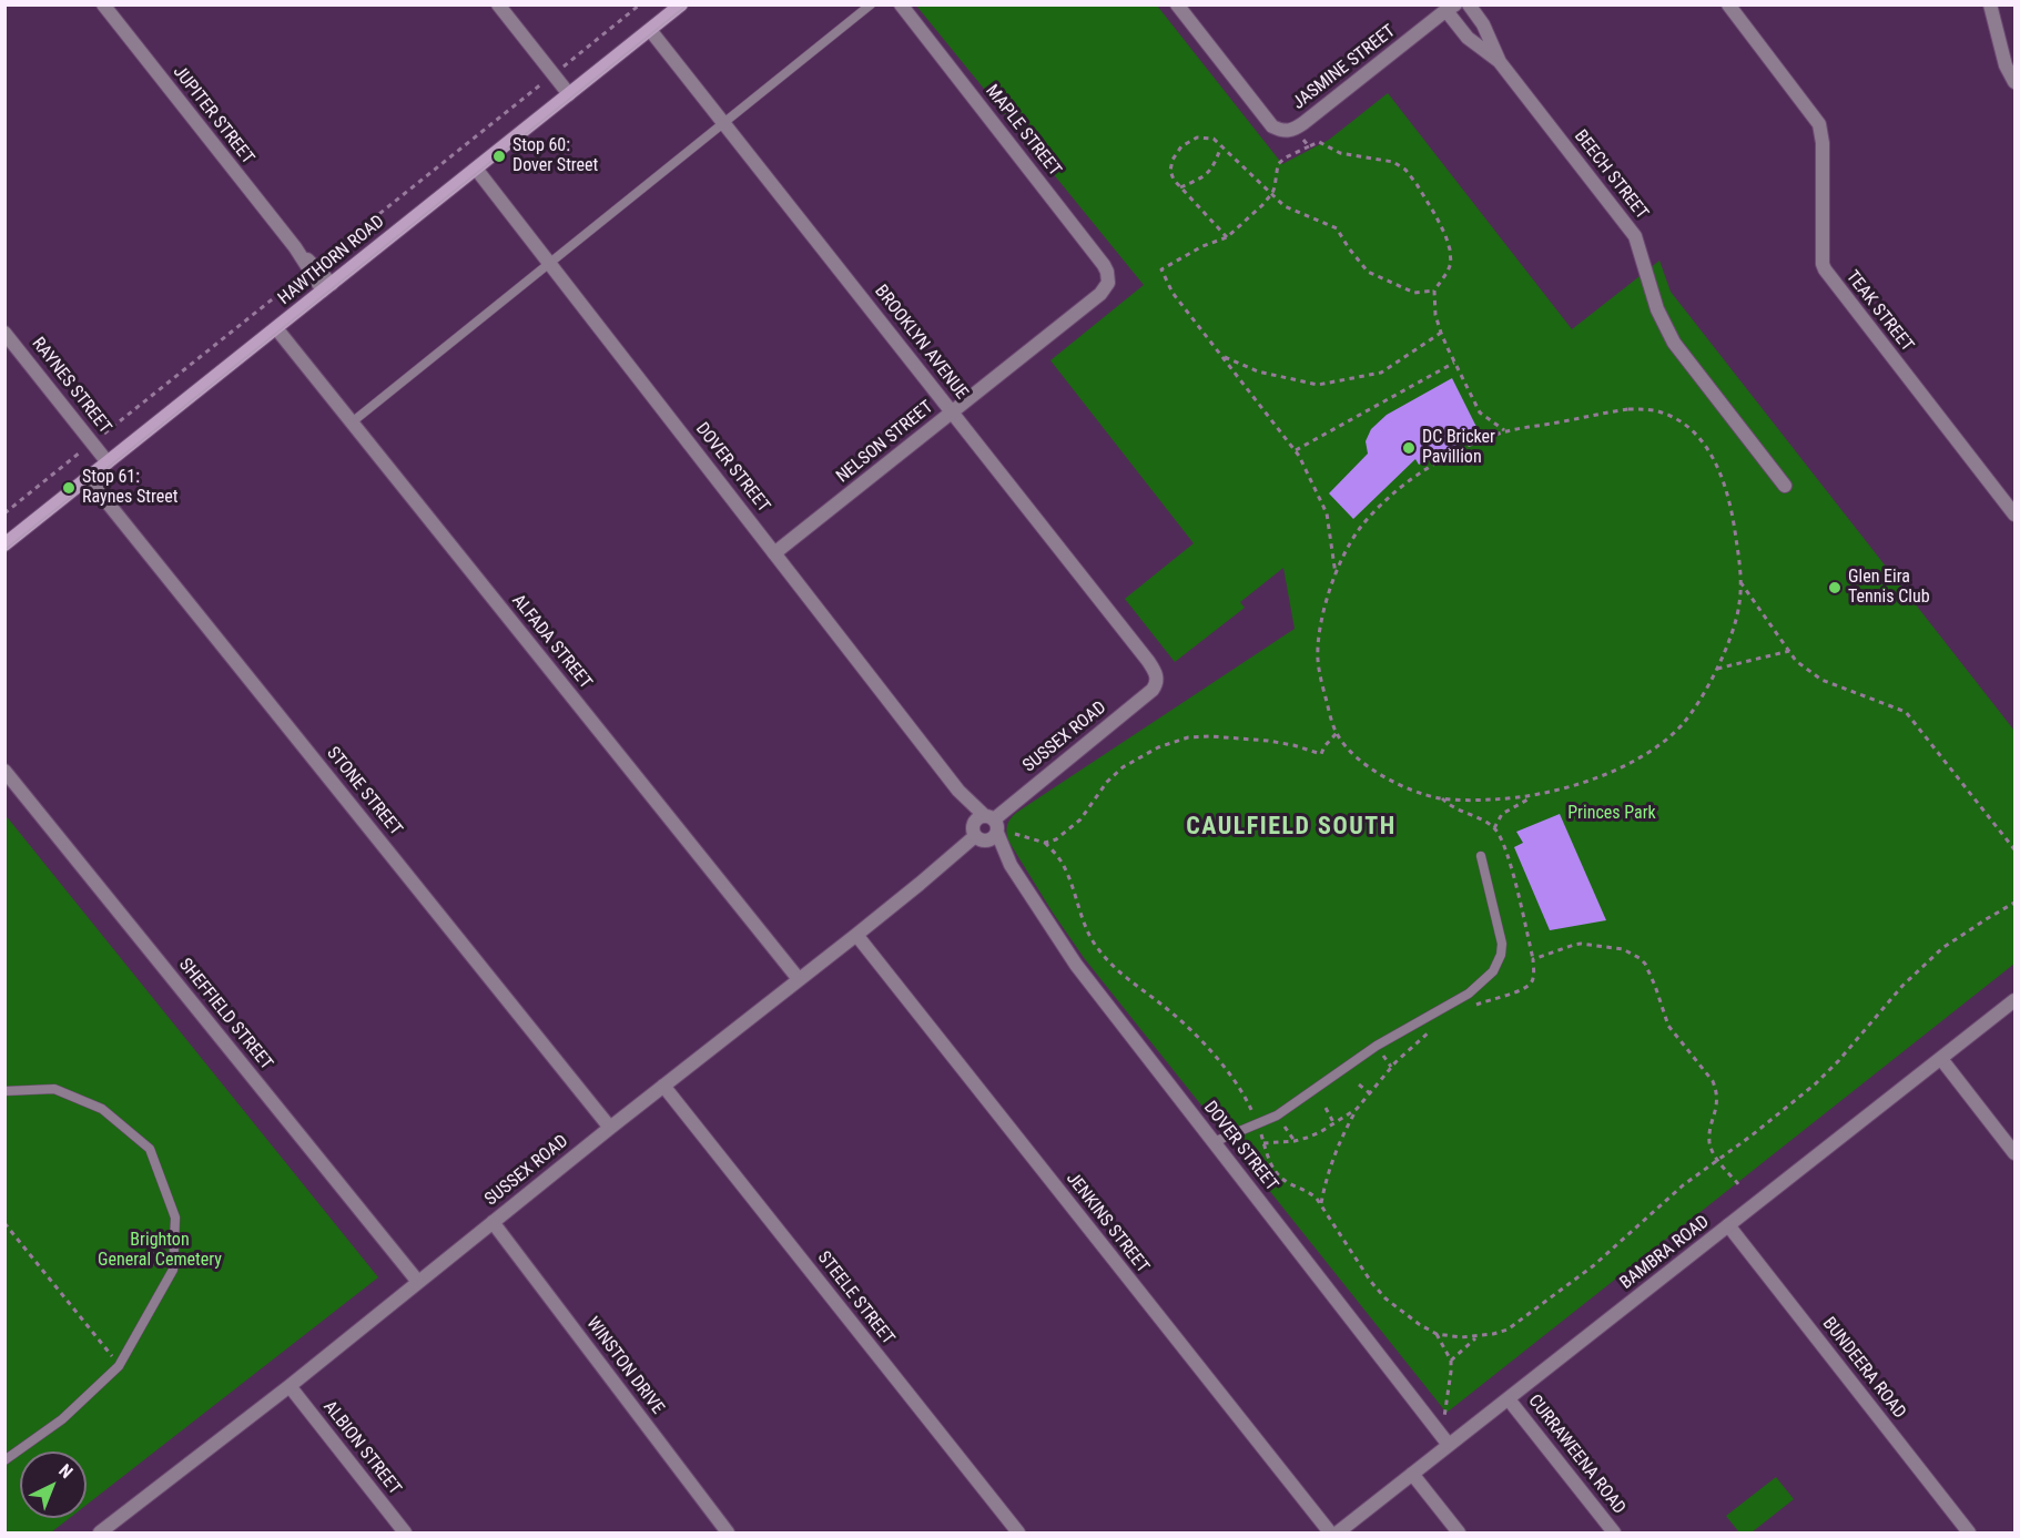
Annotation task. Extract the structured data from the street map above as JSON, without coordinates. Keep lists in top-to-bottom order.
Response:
{
  "streets": {
    "main road": ["HAWTHORN ROAD"],
    "street": [
      "JASMINE STREET",
      "JUPITER STREET",
      "MAPLE STREET",
      "BEECH STREET",
      "TEAK STREET",
      "BROOKLYN AVENUE",
      "RAYNES STREET",
      "NELSON STREET",
      "DOVER STREET",
      "ALFADA STREET",
      "SUSSEX ROAD",
      "STONE STREET",
      "SHEFFIELD STREET",
      "JENKINS STREET",
      "BAMBRA ROAD",
      "STEELE STREET",
      "WINSTON DRIVE",
      "BUNDEERA ROAD",
      "ALBION STREET",
      "CURRAWEENA ROAD"
    ]
  },
  "crossings": [
    ["JASMINE STREET", "BEECH STREET"],
    ["JUPITER STREET", "HAWTHORN ROAD"],
    ["MAPLE STREET", "NELSON STREET"],
    ["HAWTHORN ROAD", "BROOKLYN AVENUE"],
    ["HAWTHORN ROAD", "RAYNES STREET"],
    ["HAWTHORN ROAD", "DOVER STREET"],
    ["HAWTHORN ROAD", "ALFADA STREET"],
    ["HAWTHORN ROAD", "STONE STREET"],
    ["BROOKLYN AVENUE", "NELSON STREET"],
    ["BROOKLYN AVENUE", "SUSSEX ROAD"],
    ["NELSON STREET", "DOVER STREET"],
    ["DOVER STREET", "SUSSEX ROAD"],
    ["DOVER STREET", "BAMBRA ROAD"],
    ["ALFADA STREET", "SUSSEX ROAD"],
    ["SUSSEX ROAD", "STONE STREET"],
    ["SUSSEX ROAD", "SHEFFIELD STREET"],
    ["SUSSEX ROAD", "JENKINS STREET"],
    ["SUSSEX ROAD", "STEELE STREET"],
    ["SUSSEX ROAD", "WINSTON DRIVE"],
    ["SUSSEX ROAD", "ALBION STREET"],
    ["BAMBRA ROAD", "BUNDEERA ROAD"],
    ["BAMBRA ROAD", "CURRAWEENA ROAD"]
  ],
  "districts": ["CAULFIELD SOUTH"],
  "parks": ["Princes Park", "Brighton General Cemetery"],
  "places": [
    "Stop 60: Dover Street",
    "DC Bricker Pavillion",
    "Stop 61: Raynes Street",
    "Glen Eira Tennis Club"
  ],
  "north": "top right"
}
